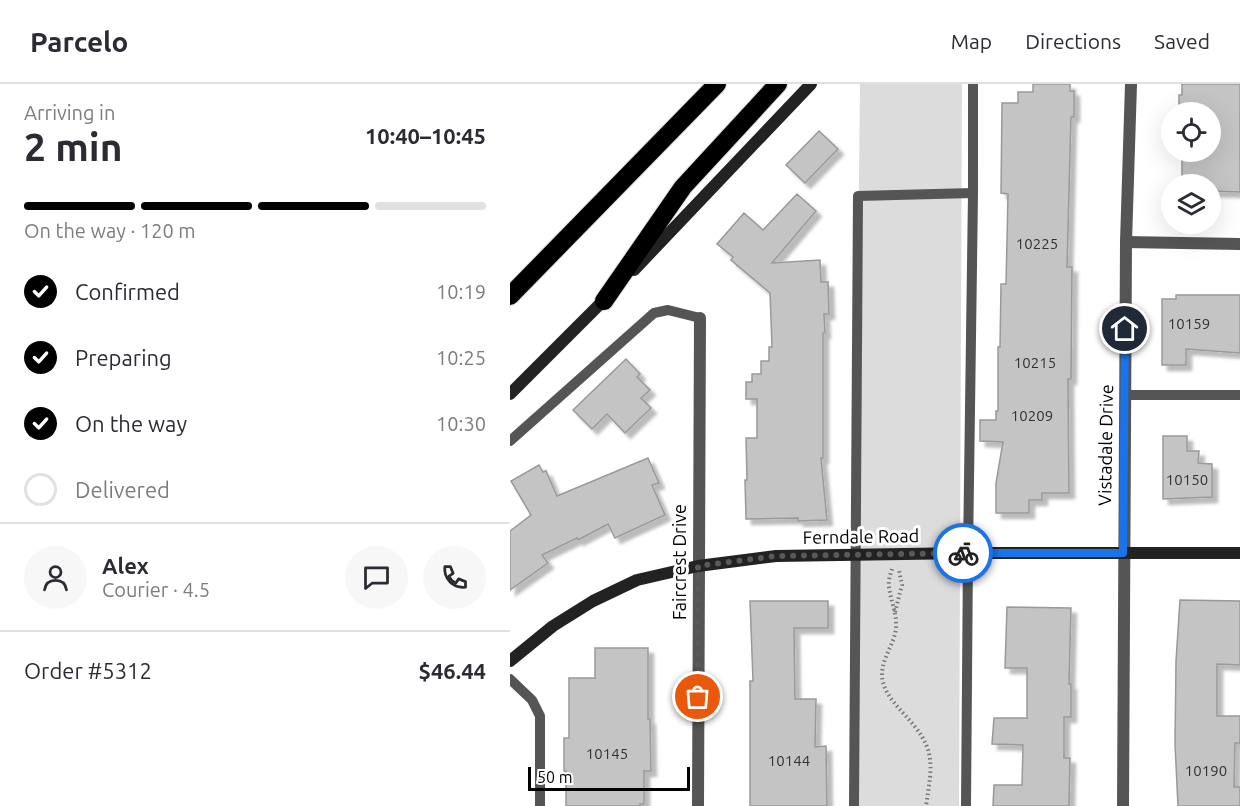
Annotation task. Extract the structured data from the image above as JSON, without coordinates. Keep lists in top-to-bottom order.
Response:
{
  "streets": {
    "street": ["Vistadale Drive", "Ferndale Road", "Faircrest Drive"]
  },
  "crossings": [
    ["Vistadale Drive", "Ferndale Road"],
    ["Ferndale Road", "Faircrest Drive"]
  ],
  "house_numbers": [
    "10225",
    "10159",
    "10215",
    "10209",
    "10150",
    "10145",
    "10144",
    "10190"
  ],
  "scale_bar": "50 m",
  "page": {
    "header": "Parcelo",
    "nav": ["Map", "Directions", "Saved"],
    "heading": ["2 min", "Arriving in", "10:40–10:45"],
    "panel": [
      "Alex",
      "Courier · 4.5",
      "Order #5312",
      "$46.44"
    ],
    "bar": "On the way · 120 m",
    "list": [
      ["Confirmed", "10:19"],
      ["Preparing", "10:25"],
      ["On the way", "10:30"],
      "Delivered"
    ],
    "scale": "50 m"
  }
}
